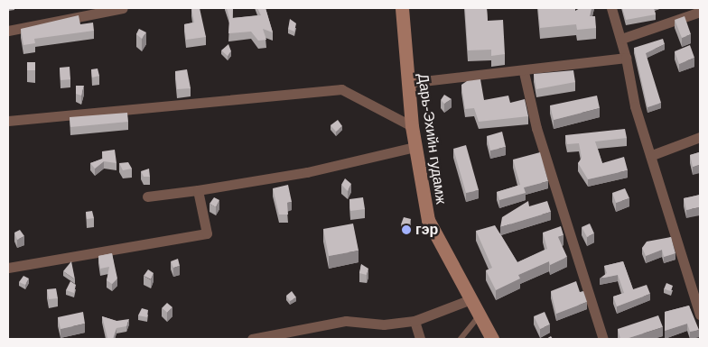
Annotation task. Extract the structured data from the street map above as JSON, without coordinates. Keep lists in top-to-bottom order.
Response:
{
  "streets": {
    "main road": ["Дарь-Эхийн гудамж"]
  },
  "places": ["гэр"]
}
